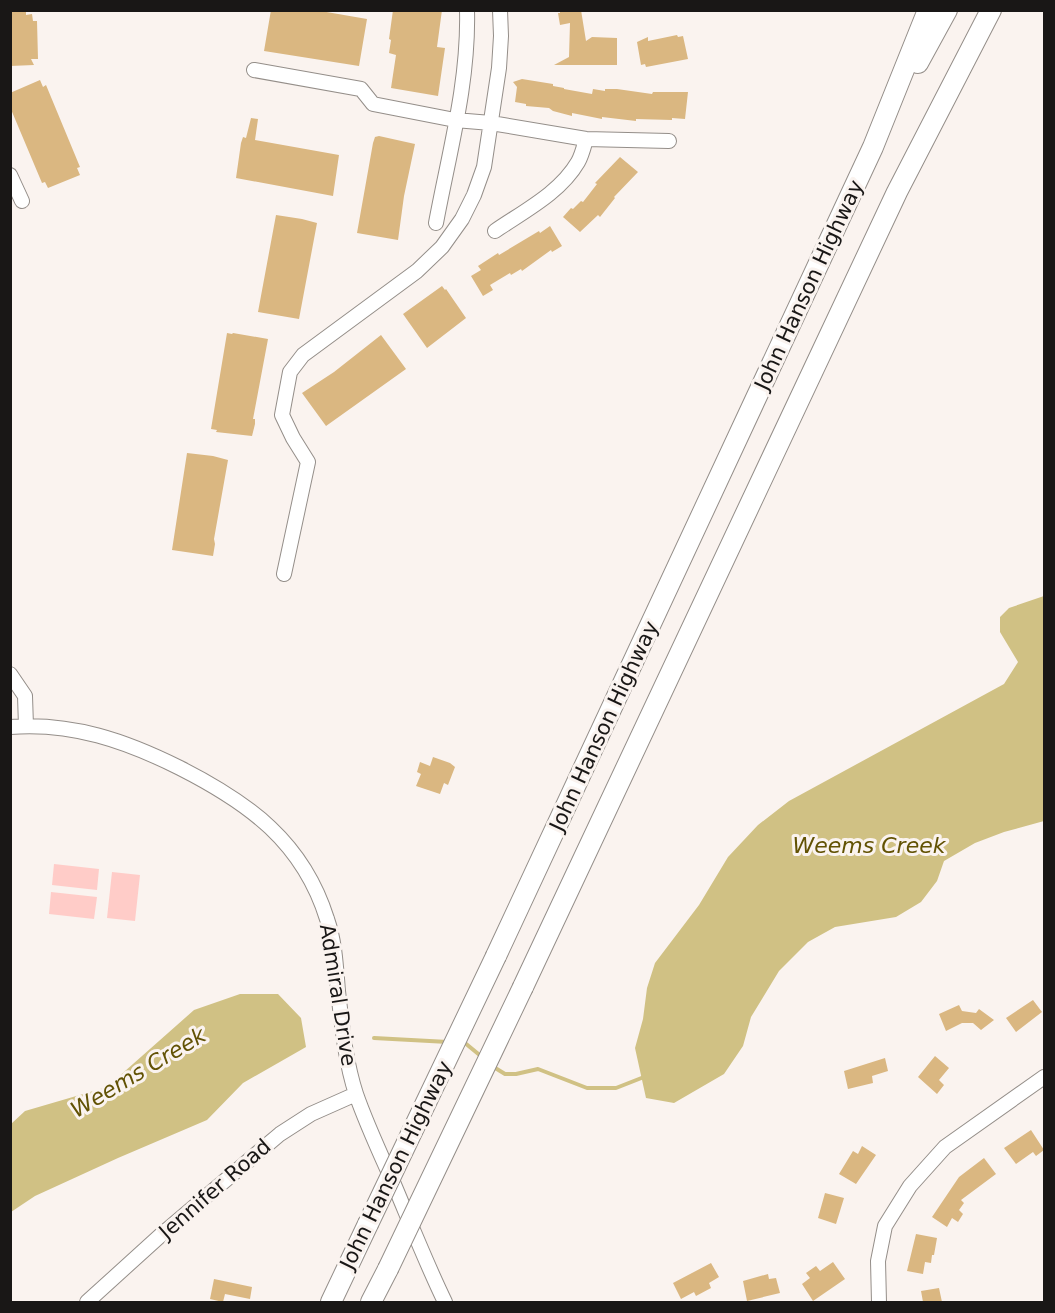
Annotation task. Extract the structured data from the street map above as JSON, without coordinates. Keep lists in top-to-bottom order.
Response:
{
  "streets": {
    "highway": ["John Hanson Highway"],
    "street": ["Admiral Drive", "Jennifer Road"]
  },
  "crossings": [
    ["Admiral Drive", "Jennifer Road"]
  ],
  "water": ["Weems Creek"]
}
